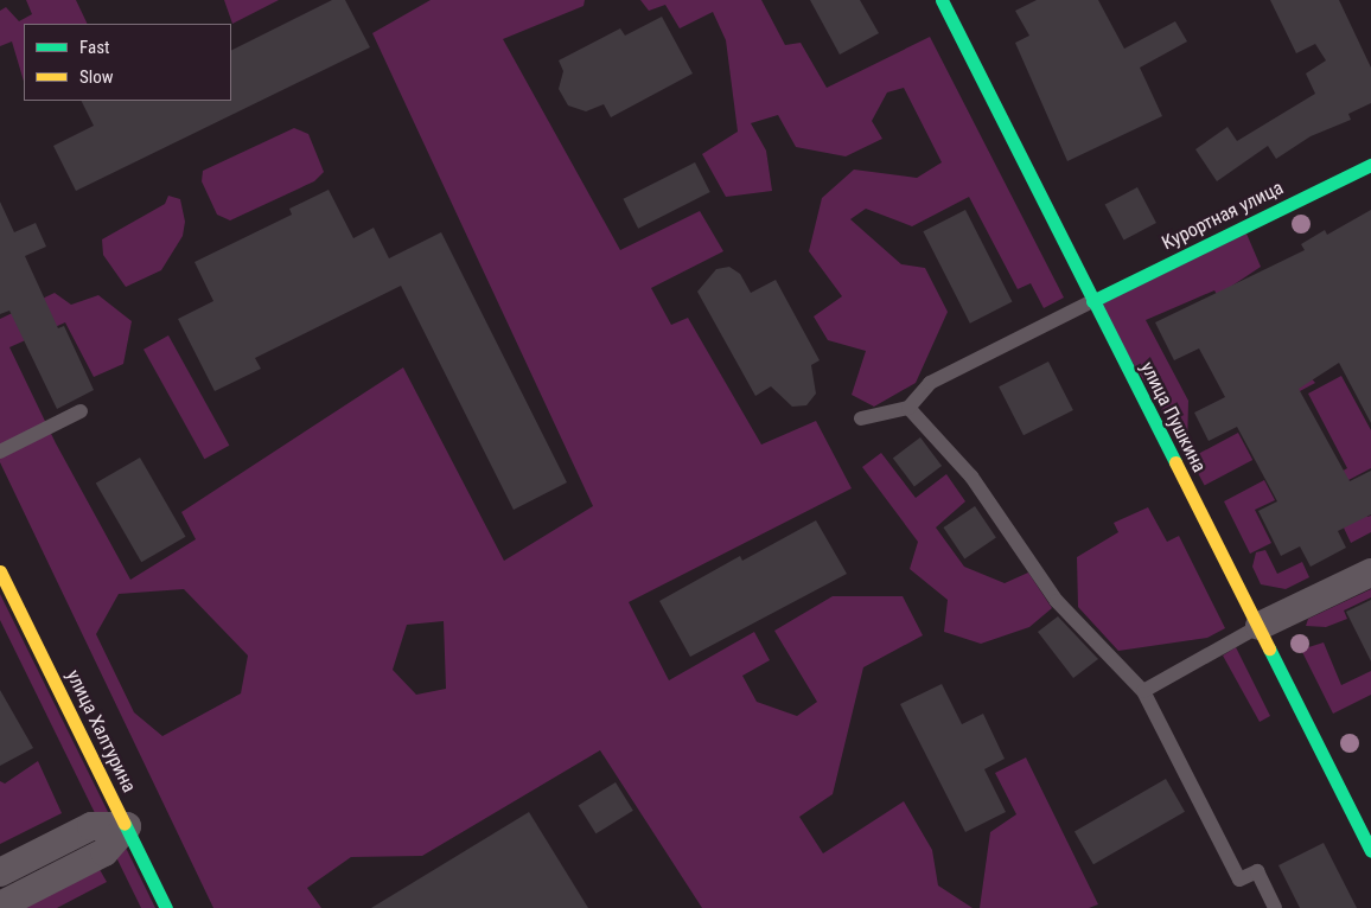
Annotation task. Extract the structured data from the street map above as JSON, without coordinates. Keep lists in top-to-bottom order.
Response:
{
  "streets": {
    "street": ["Курортная улица", "улица Пушкина", "улица Халтурина"]
  },
  "crossings": [
    ["Курортная улица", "улица Пушкина"]
  ],
  "legend": ["Fast", "Slow"]
}
